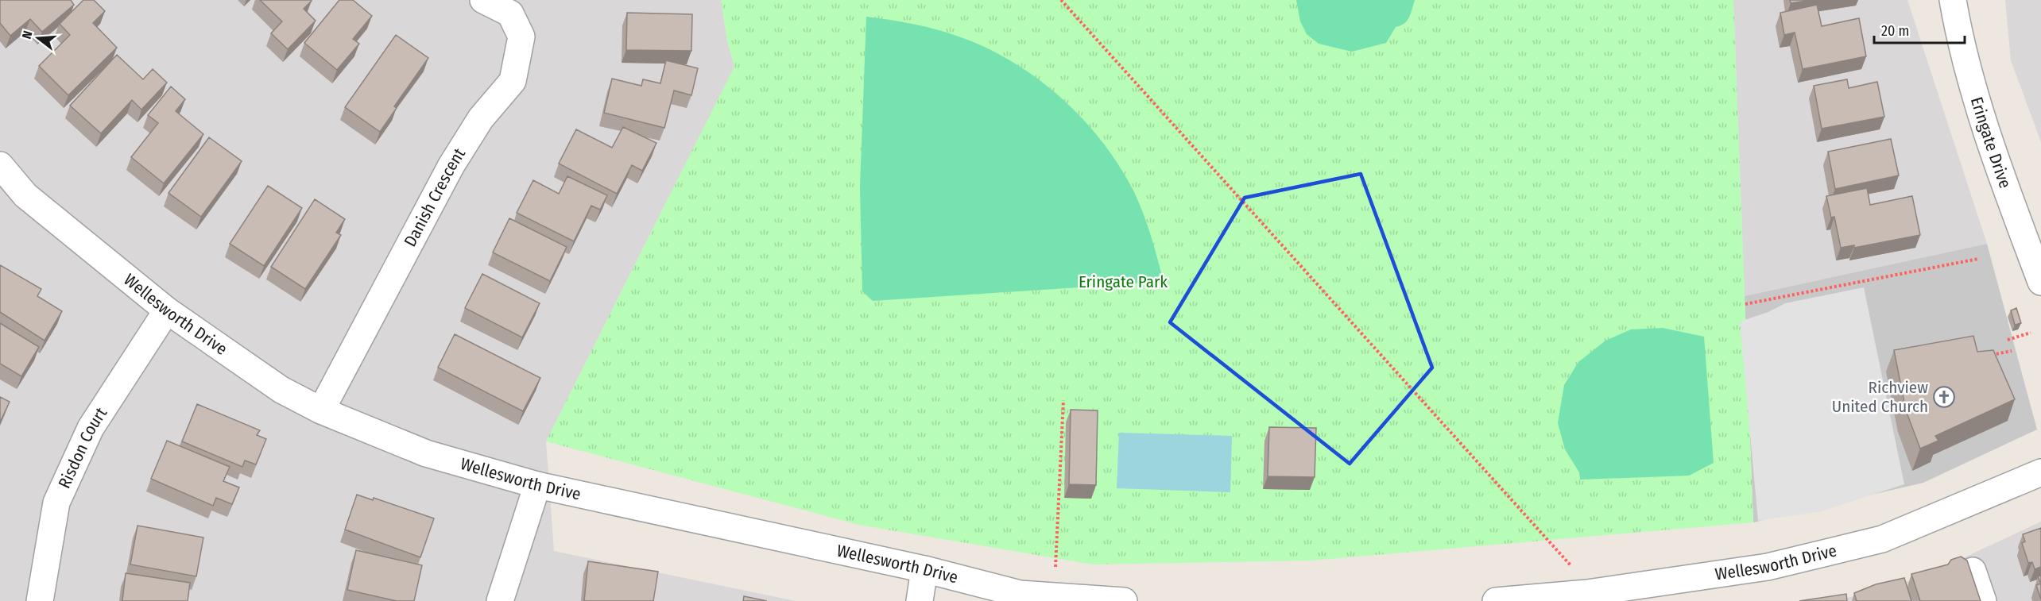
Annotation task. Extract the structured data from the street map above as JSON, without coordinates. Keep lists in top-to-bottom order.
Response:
{
  "streets": {
    "street": [
      "Eringate Drive",
      "Danish Crescent",
      "Wellesworth Drive",
      "Risdon Court"
    ]
  },
  "crossings": [
    ["Danish Crescent", "Wellesworth Drive"],
    ["Wellesworth Drive", "Risdon Court"]
  ],
  "parks": ["Eringate Park"],
  "places": {
    "church": ["Richview United Church"]
  },
  "scale_bar": "20 m",
  "north": "left"
}
